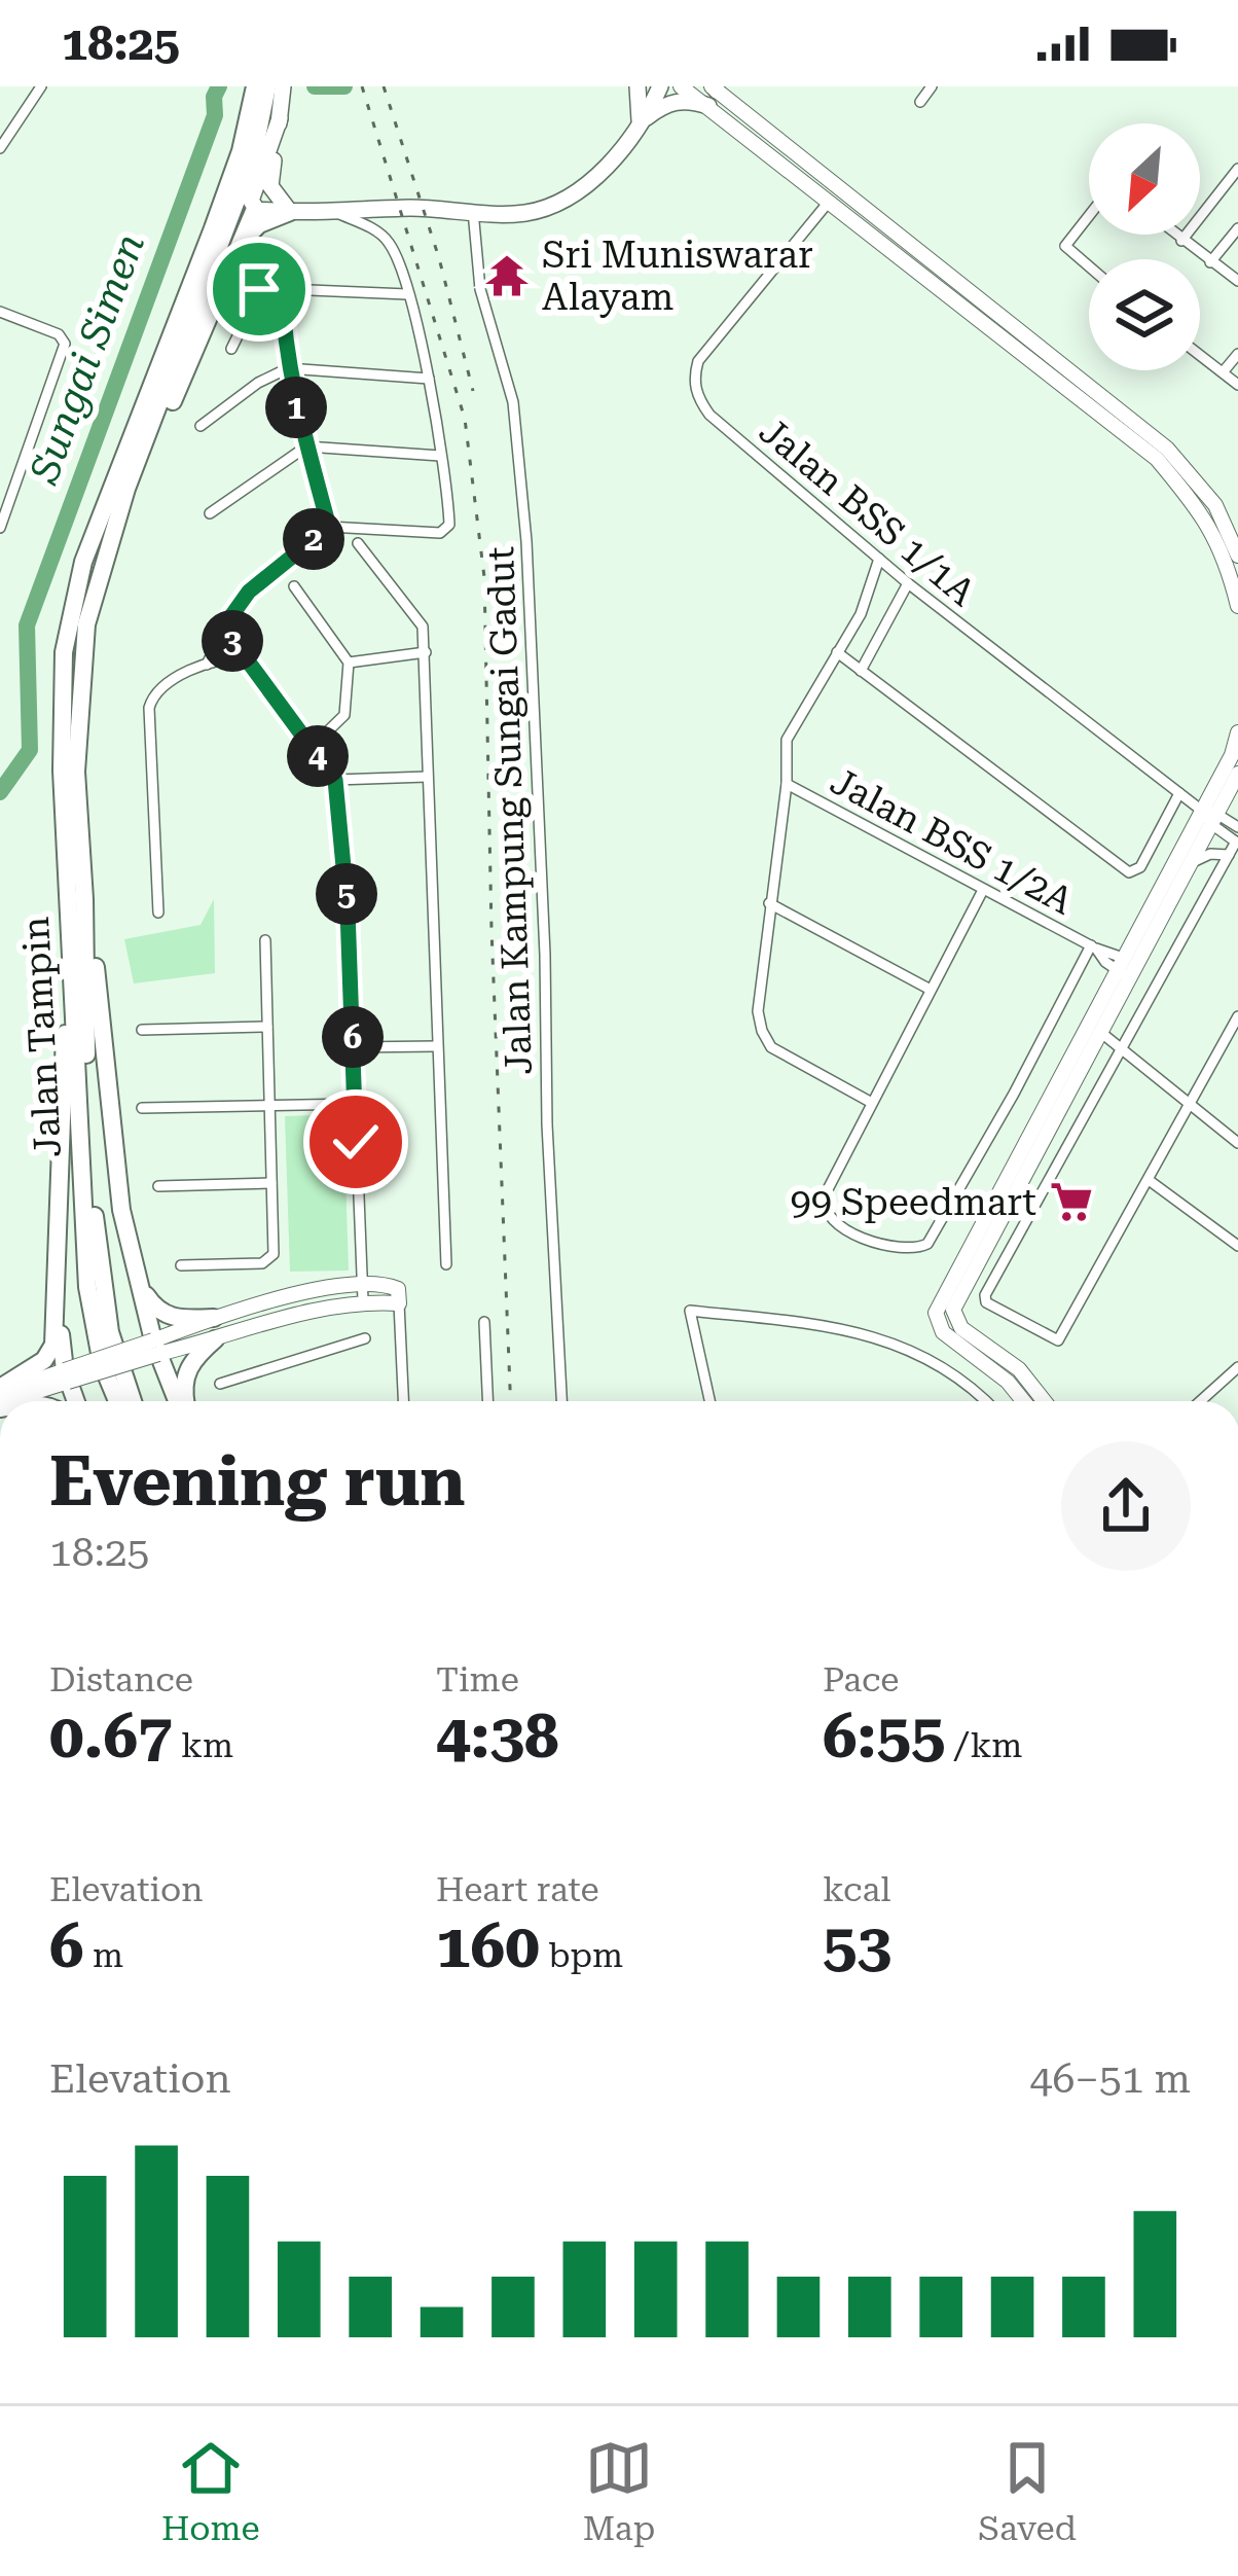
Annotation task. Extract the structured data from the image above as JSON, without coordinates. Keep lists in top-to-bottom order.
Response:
{
  "streets": {
    "highway": ["Jalan Tampin"],
    "street": ["Jalan BSS 1/1A", "Jalan Kampung Sungai Gadut", "Jalan BSS 1/2A"]
  },
  "water": ["Sungai Simen"],
  "places": {
    "temple": ["Sri Muniswarar Alayam"],
    "supermarket": ["99 Speedmart"]
  },
  "north": "bottom left",
  "page": {
    "status": "18:25",
    "pins": [
      "1",
      "2",
      "3",
      "4",
      "5",
      "6"
    ],
    "heading": ["Evening run", "18:25"],
    "stats": [
      ["Distance", "0.67 km"],
      ["Time", "4:38"],
      ["Pace", "6:55 /km"],
      ["Elevation", "6 m"],
      ["Heart rate", "160 bpm"],
      ["kcal", "53"]
    ],
    "chart": ["Elevation", "46–51 m"],
    "tabs": ["Home", "Map", "Saved"]
  }
}
